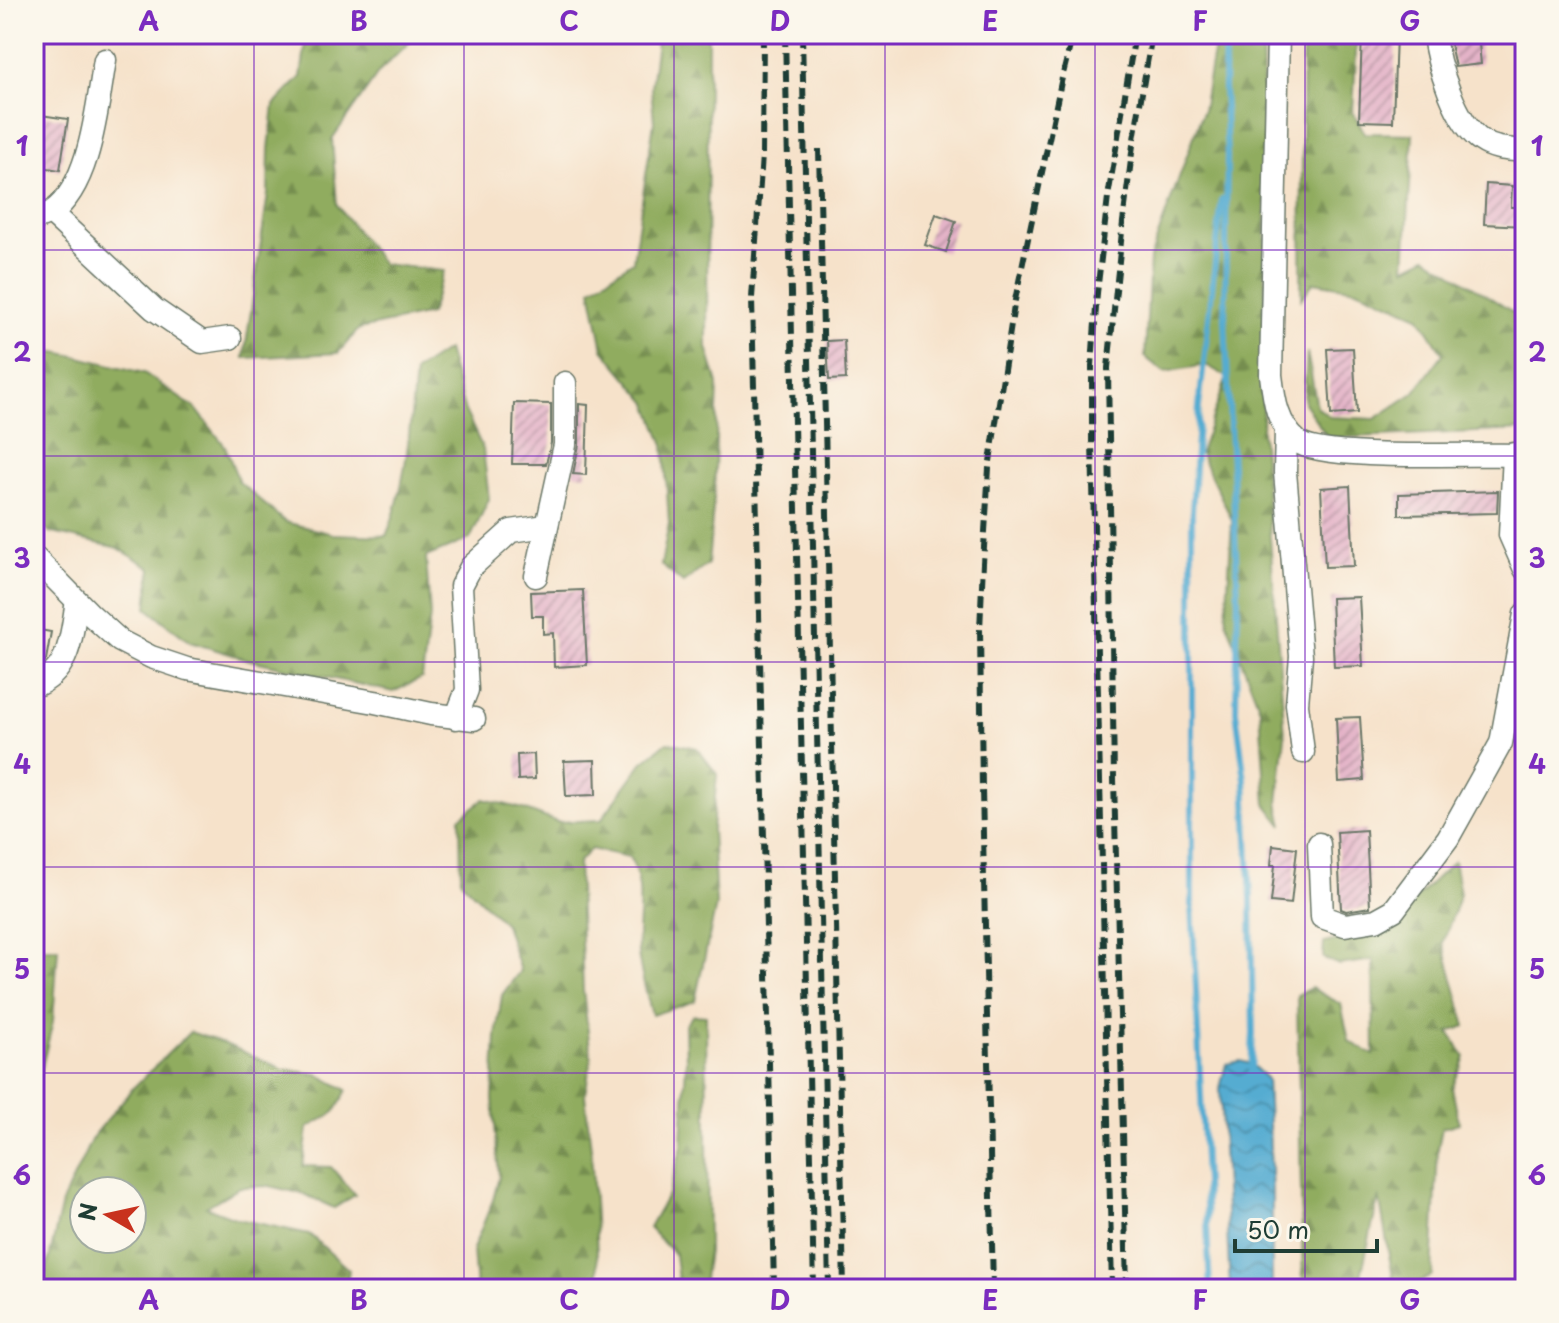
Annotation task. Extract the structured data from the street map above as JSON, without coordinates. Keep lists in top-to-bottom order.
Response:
{
  "scale_bar": "50 m",
  "north": "left",
  "grid": {
    "columns": [
      "A",
      "B",
      "C",
      "D",
      "E",
      "F",
      "G"
    ],
    "rows": [
      "1",
      "2",
      "3",
      "4",
      "5",
      "6"
    ]
  }
}
